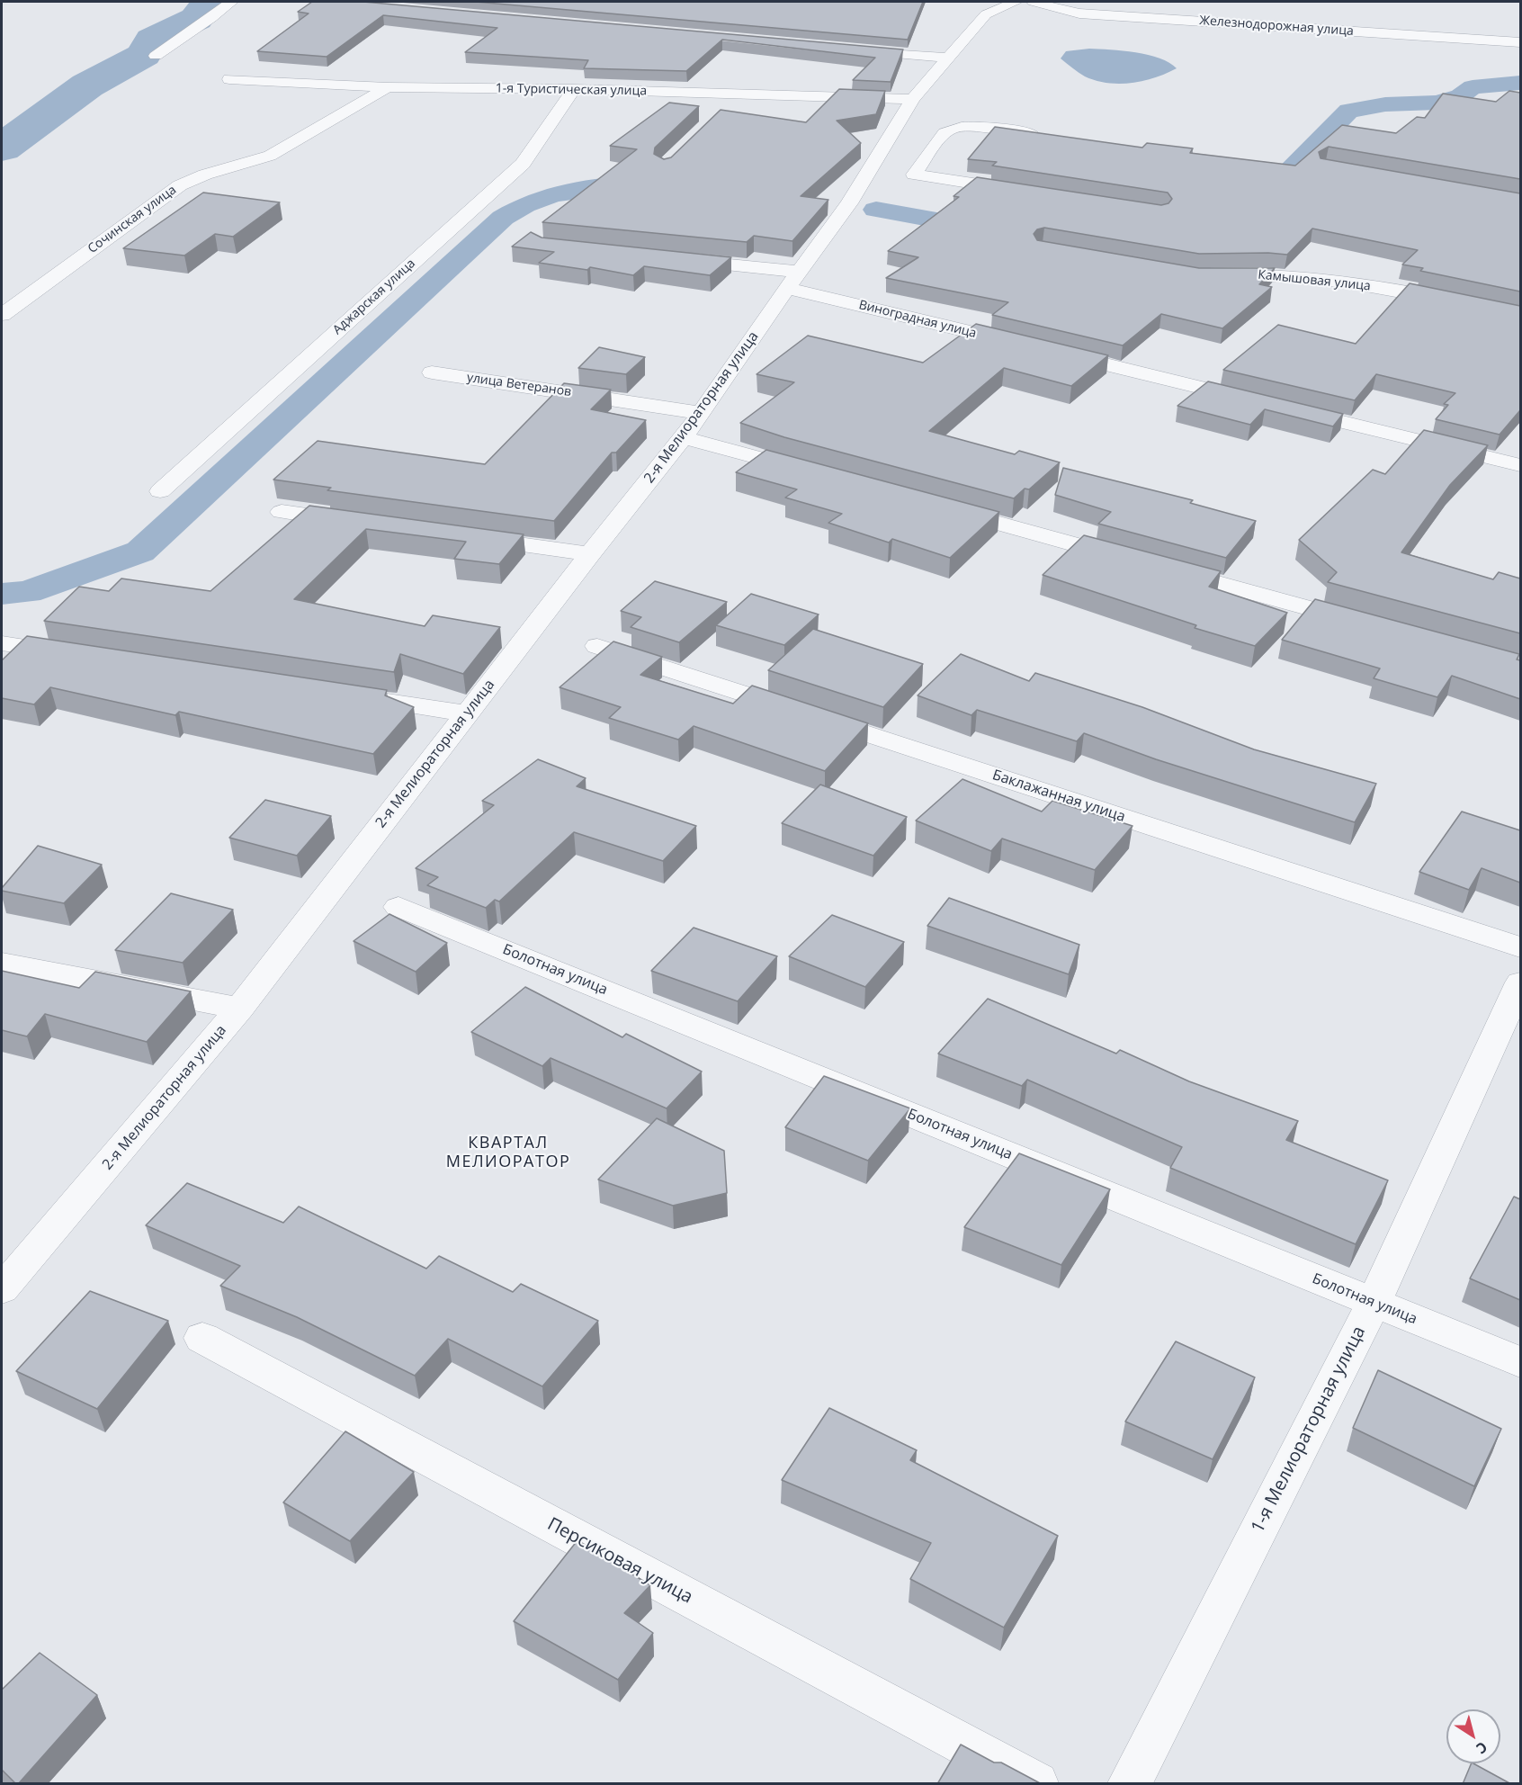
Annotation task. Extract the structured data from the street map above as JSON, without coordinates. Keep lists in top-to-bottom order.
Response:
{
  "streets": {
    "street": [
      "Железнодорожная улица",
      "1-я Туристическая улица",
      "Сочинская улица",
      "Камышовая улица",
      "Аджарская улица",
      "Виноградная улица",
      "улица Ветеранов",
      "2-я Мелиораторная улица",
      "Баклажанная улица",
      "Болотная улица",
      "1-я Мелиораторная улица",
      "Персиковая улица"
    ]
  },
  "crossings": [
    ["1-я Туристическая улица", "Сочинская улица"],
    ["1-я Туристическая улица", "Аджарская улица"],
    ["1-я Туристическая улица", "2-я Мелиораторная улица"],
    ["Виноградная улица", "2-я Мелиораторная улица"],
    ["улица Ветеранов", "2-я Мелиораторная улица"],
    ["Болотная улица", "1-я Мелиораторная улица"]
  ],
  "districts": ["КВАРТАЛ МЕЛИОРАТОР"],
  "north": "bottom right"
}
